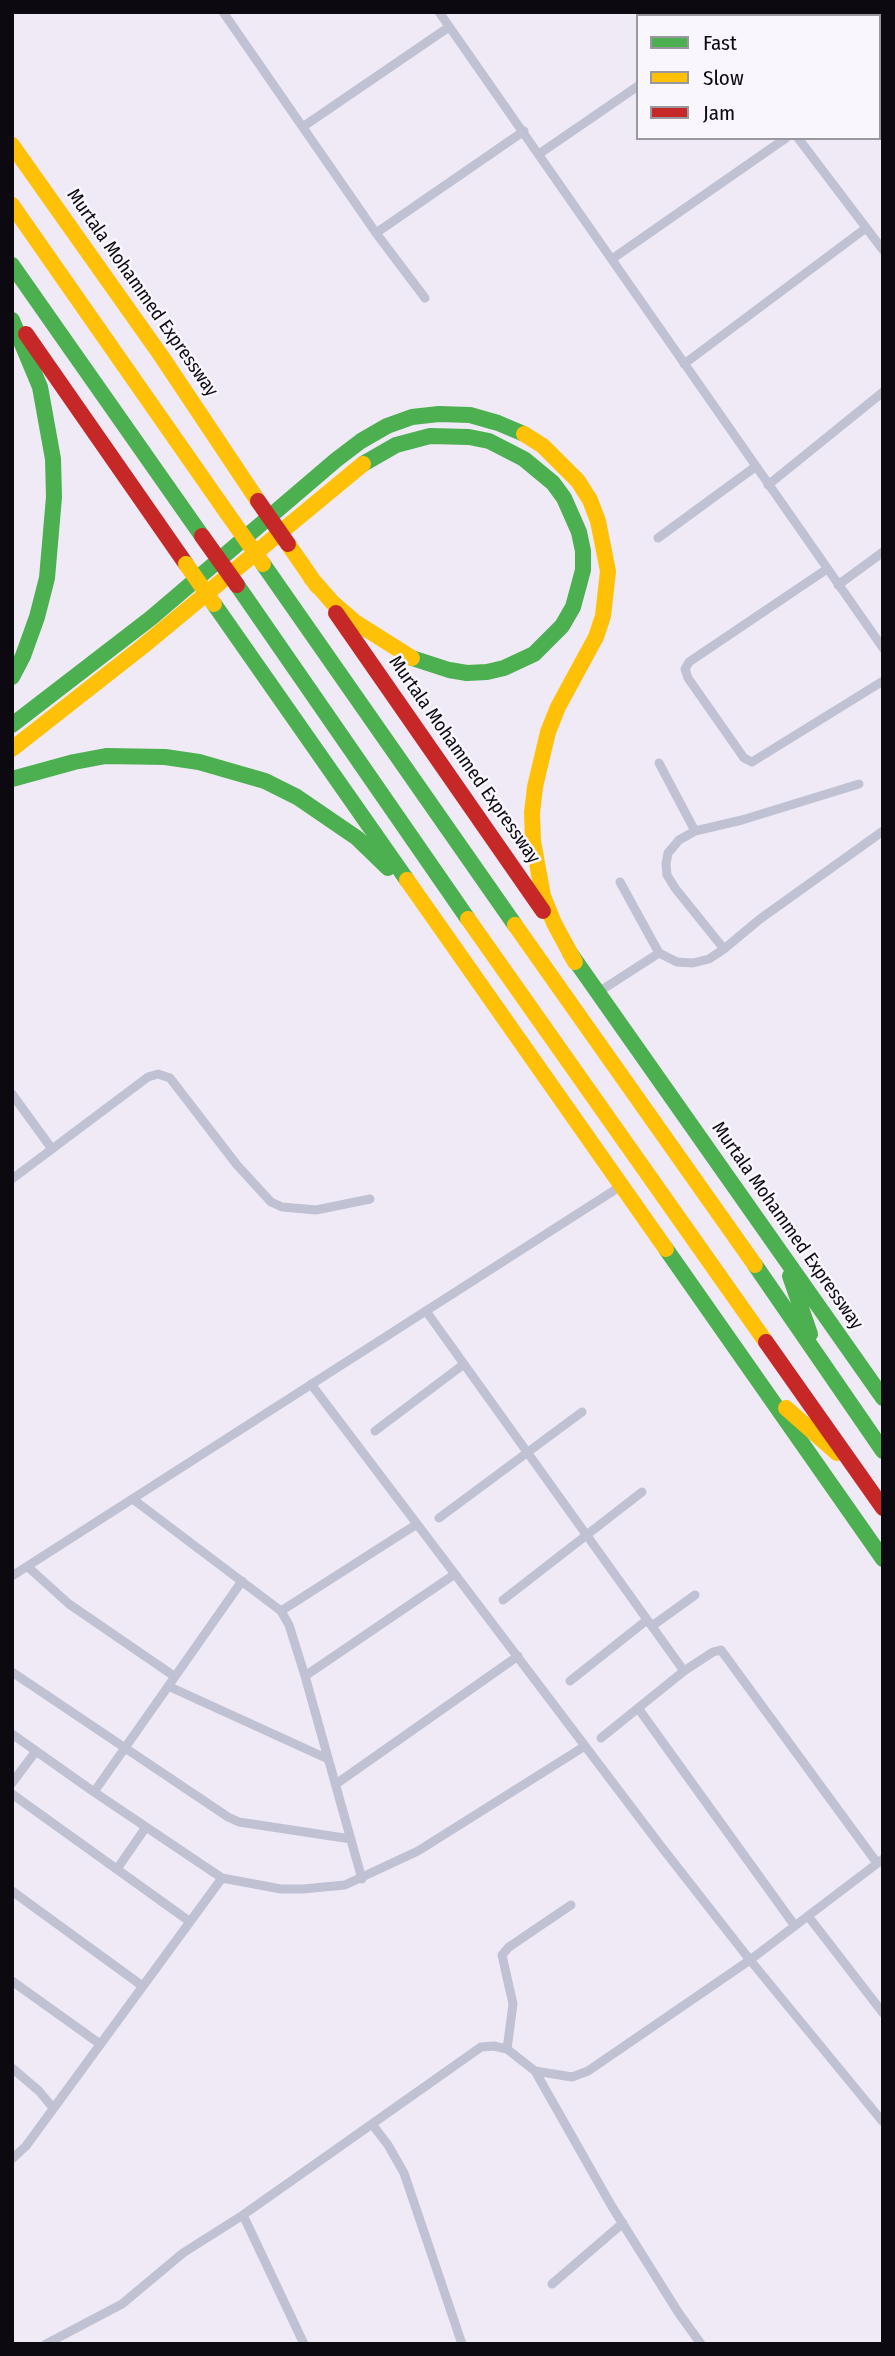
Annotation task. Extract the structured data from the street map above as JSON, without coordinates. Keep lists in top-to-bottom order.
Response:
{
  "streets": {
    "highway": ["Murtala Mohammed Expressway"]
  },
  "legend": ["Fast", "Slow", "Jam"]
}
